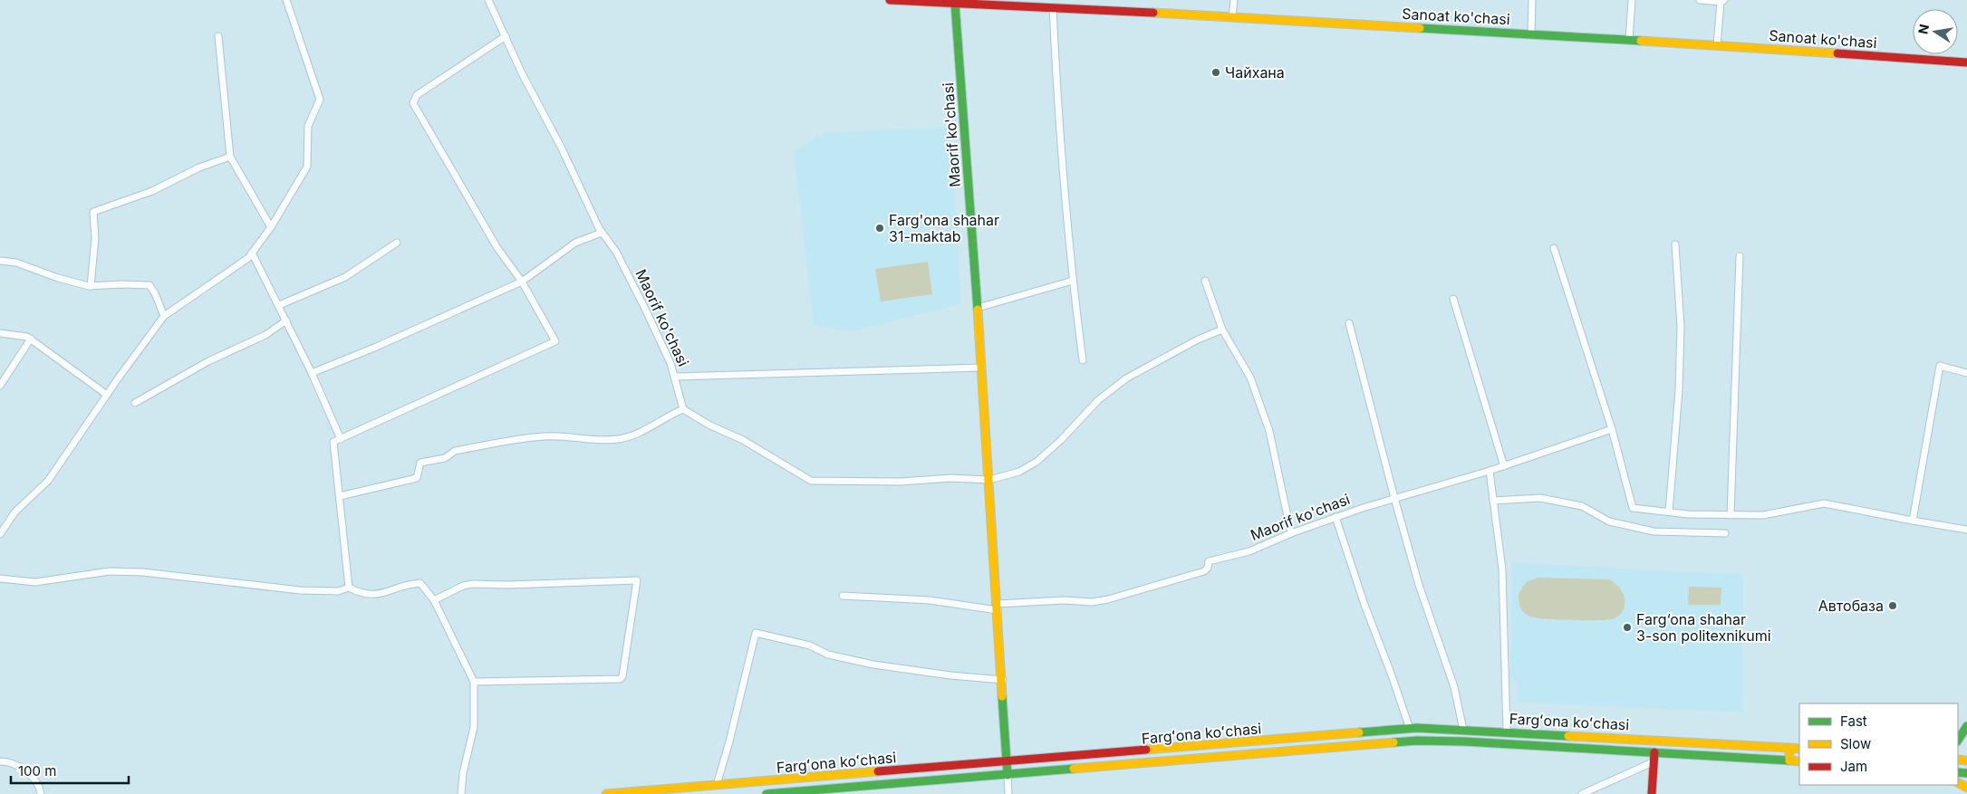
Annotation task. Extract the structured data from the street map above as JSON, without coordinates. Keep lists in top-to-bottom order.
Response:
{
  "streets": {
    "main road": ["Sanoat ko'chasi", "Maorif ko'chasi", "Fargʻona koʻchasi"]
  },
  "crossings": [
    ["Sanoat ko'chasi", "Maorif ko'chasi"],
    ["Maorif ko'chasi", "Fargʻona koʻchasi"]
  ],
  "places": [
    "Чайхана",
    "Farg'ona shahar 31-maktab",
    "Автобаза",
    "Farg‘ona shahar 3-son politexnikumi"
  ],
  "legend": ["Fast", "Slow", "Jam"],
  "scale_bar": "100 m",
  "north": "left"
}
